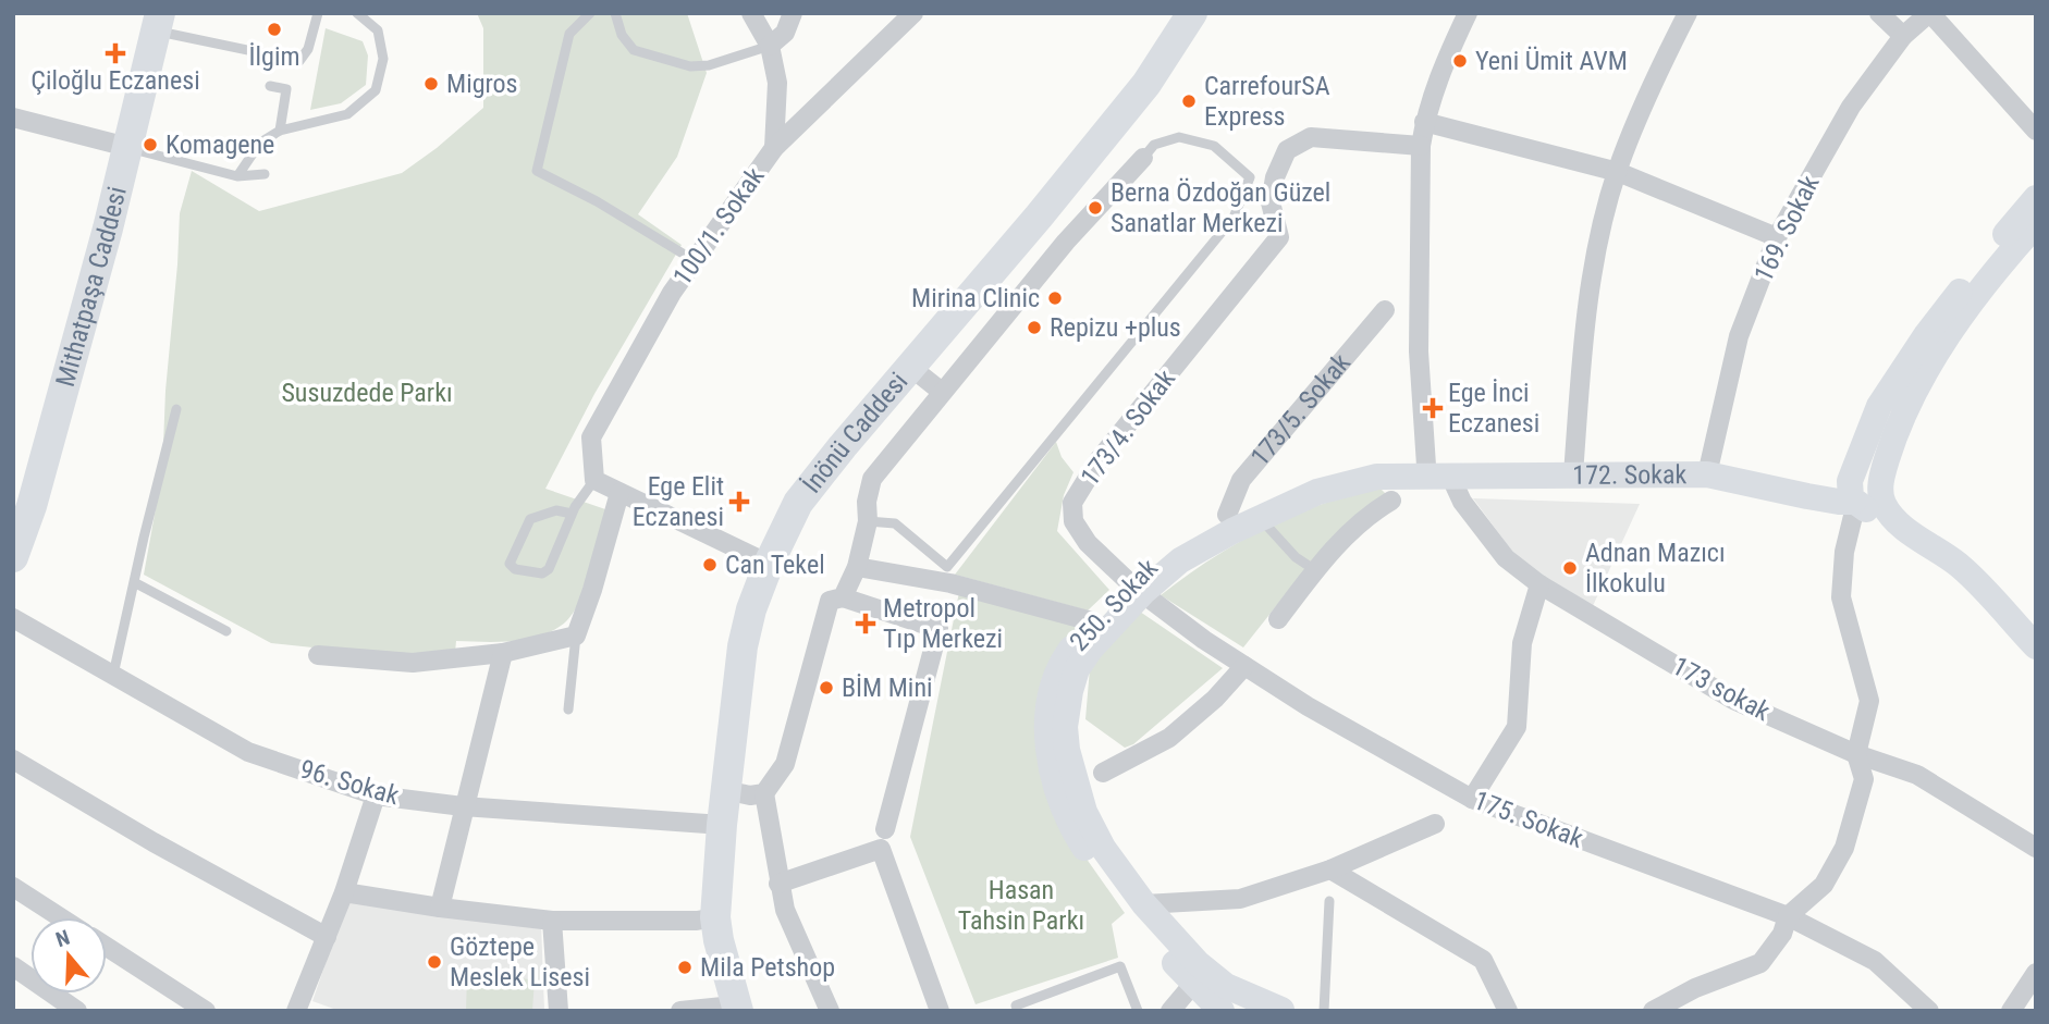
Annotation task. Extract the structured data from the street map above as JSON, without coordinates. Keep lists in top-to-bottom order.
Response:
{
  "streets": {
    "main road": [
      "Mithatpaşa Caddesi",
      "İnönü Caddesi",
      "172. Sokak",
      "250. Sokak"
    ],
    "street": [
      "100/1. Sokak",
      "169. Sokak",
      "173/5. Sokak",
      "173/4. Sokak",
      "173 sokak",
      "96. Sokak",
      "175. Sokak"
    ]
  },
  "crossings": [
    ["169. Sokak", "172. Sokak"],
    ["173/5. Sokak", "250. Sokak"],
    ["173/4. Sokak", "250. Sokak"],
    ["173/4. Sokak", "175. Sokak"],
    ["İnönü Caddesi", "96. Sokak"],
    ["172. Sokak", "250. Sokak"],
    ["172. Sokak", "173 sokak"],
    ["250. Sokak", "173 sokak"],
    ["250. Sokak", "175. Sokak"]
  ],
  "parks": ["Susuzdede Parkı", "Hasan Tahsin Parkı"],
  "places": {
    "other": [
      "İlgim",
      "Yeni Ümit AVM",
      "Migros",
      "CarrefourSA Express",
      "Komagene",
      "Berna Özdoğan Güzel Sanatlar Merkezi",
      "Mirina Clinic",
      "Repizu +plus",
      "Can Tekel",
      "Adnan Mazıcı İlkokulu",
      "BİM Mini",
      "Göztepe Meslek Lisesi",
      "Mila Petshop"
    ],
    "health": [
      "Çiloğlu Eczanesi",
      "Ege İnci Eczanesi",
      "Ege Elit Eczanesi",
      "Metropol Tıp Merkezi"
    ]
  },
  "north": "top"
}
